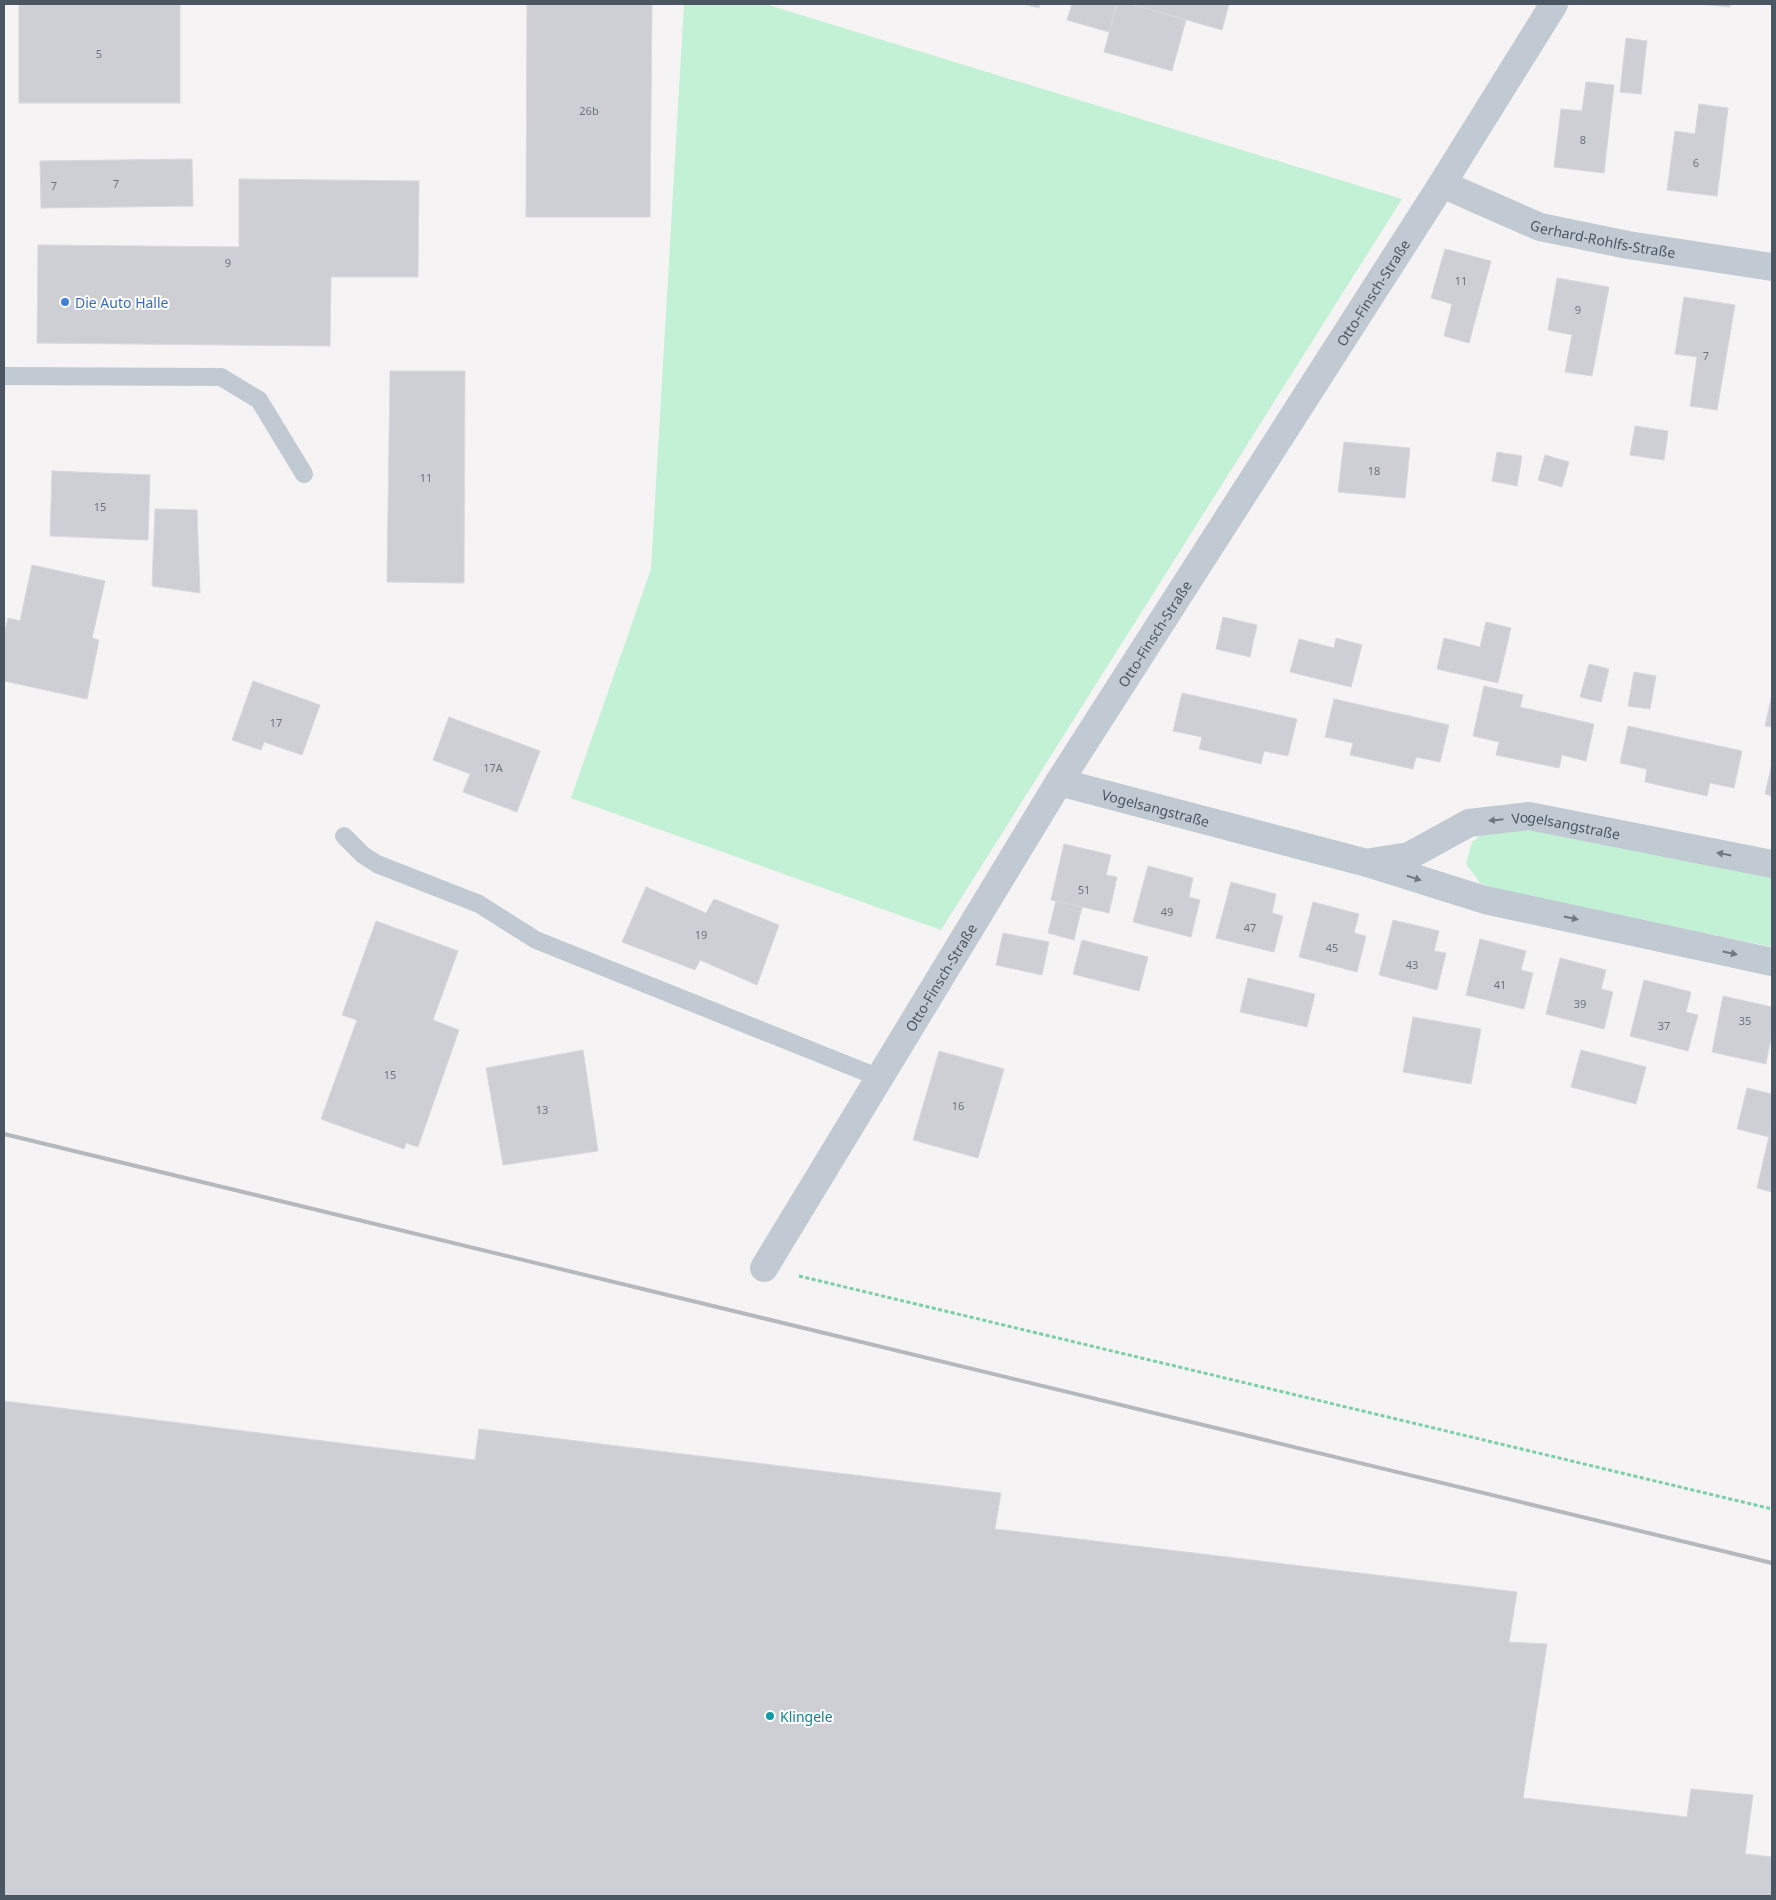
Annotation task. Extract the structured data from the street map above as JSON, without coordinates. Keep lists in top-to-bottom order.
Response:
{
  "streets": {
    "street": ["Gerhard-Rohlfs-Straße", "Otto-Finsch-Straße", "Vogelsangstraße"]
  },
  "crossings": [
    ["Gerhard-Rohlfs-Straße", "Otto-Finsch-Straße"],
    ["Otto-Finsch-Straße", "Vogelsangstraße"]
  ],
  "places": ["Die Auto Halle", "Klingele"],
  "house_numbers": [
    "5",
    "26b",
    "8",
    "6",
    "7",
    "7",
    "9",
    "11",
    "9",
    "7",
    "18",
    "11",
    "15",
    "17",
    "17A",
    "51",
    "49",
    "47",
    "19",
    "45",
    "43",
    "41",
    "39",
    "35",
    "37",
    "15",
    "16",
    "13"
  ]
}
